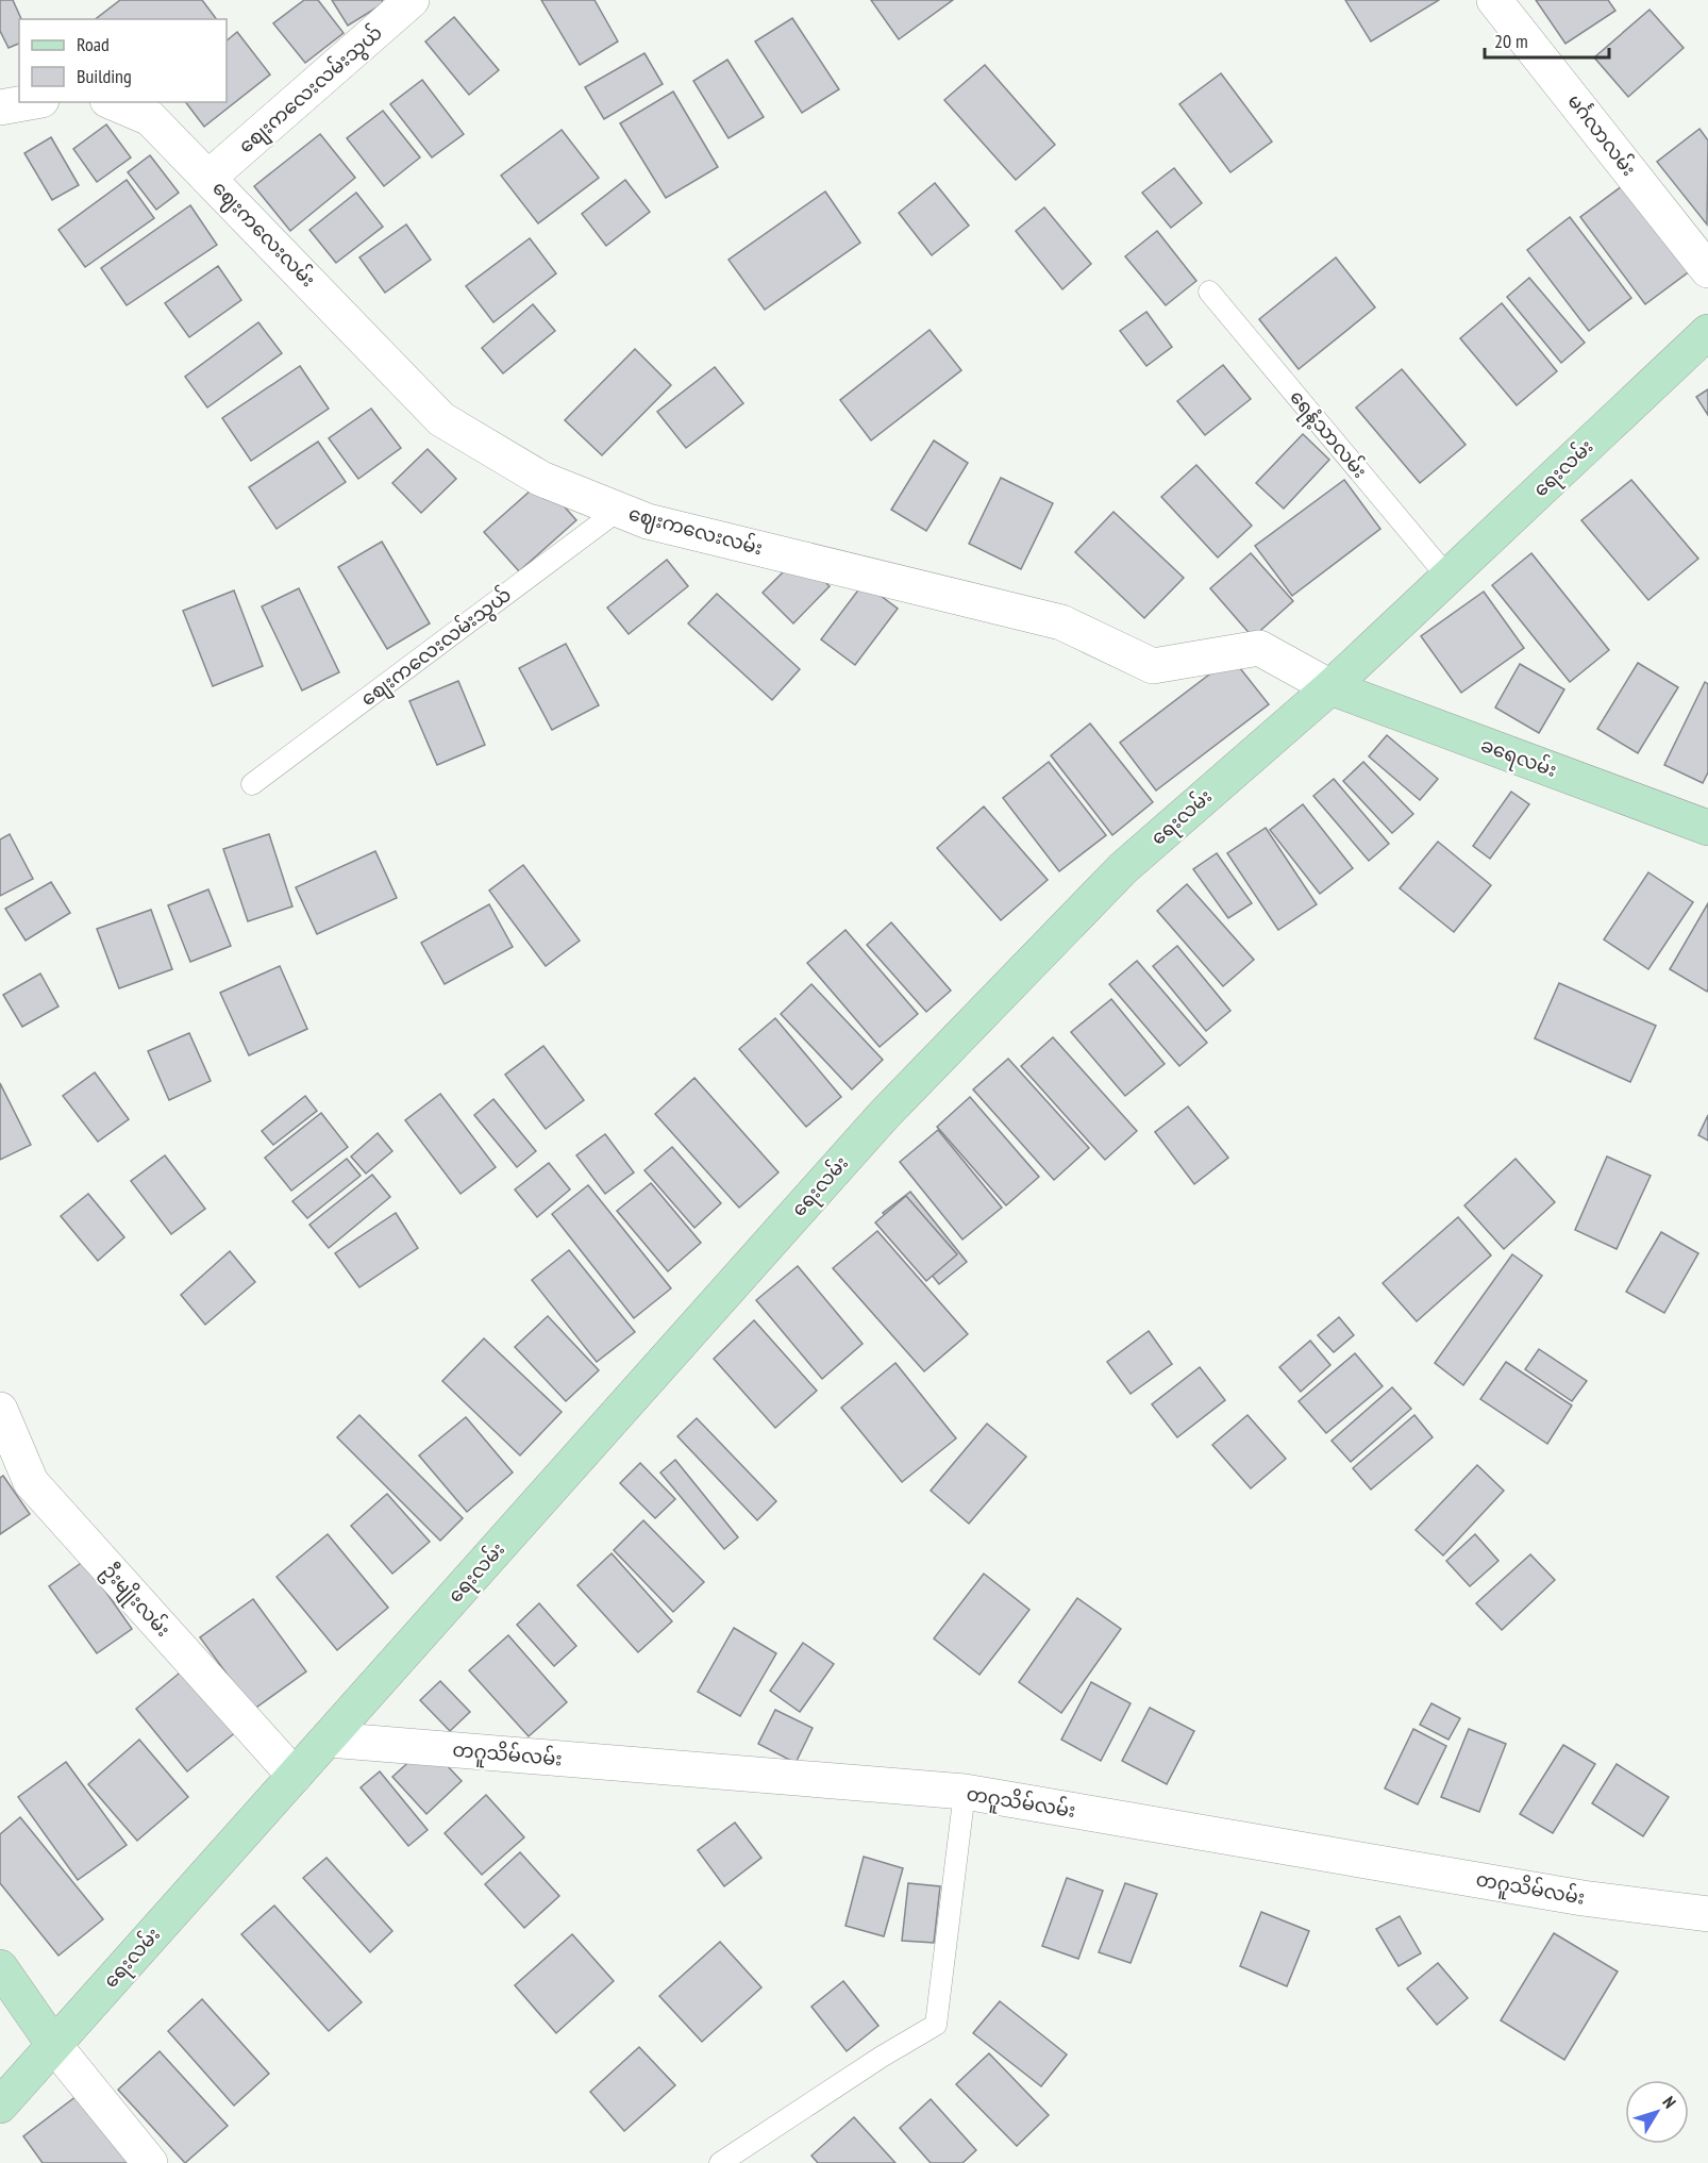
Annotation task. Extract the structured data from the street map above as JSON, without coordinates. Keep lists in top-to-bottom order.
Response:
{
  "streets": {
    "street": [
      "စျေးကလေးလမ်းသွယ်",
      "မင်္ဂလာလမ်း",
      "ဈေးကလေးလမ်း",
      "ရေးလမ်း",
      "ခရေလမ်း",
      "ဦးမျိုးလမ်း",
      "တဂူသိမ်လမ်း"
    ],
    "lane": ["ရေနံ့သာလမ်း"]
  },
  "crossings": [
    ["စျေးကလေးလမ်းသွယ်", "ဈေးကလေးလမ်း"],
    ["ဈေးကလေးလမ်း", "ရေးလမ်း"],
    ["ဈေးကလေးလမ်း", "ခရေလမ်း"],
    ["ရေနံ့သာလမ်း", "ရေးလမ်း"],
    ["ရေးလမ်း", "ခရေလမ်း"],
    ["ရေးလမ်း", "ဦးမျိုးလမ်း"],
    ["ရေးလမ်း", "တဂူသိမ်လမ်း"]
  ],
  "legend": ["Road", "Building"],
  "scale_bar": "20 m",
  "north": "top right"
}
